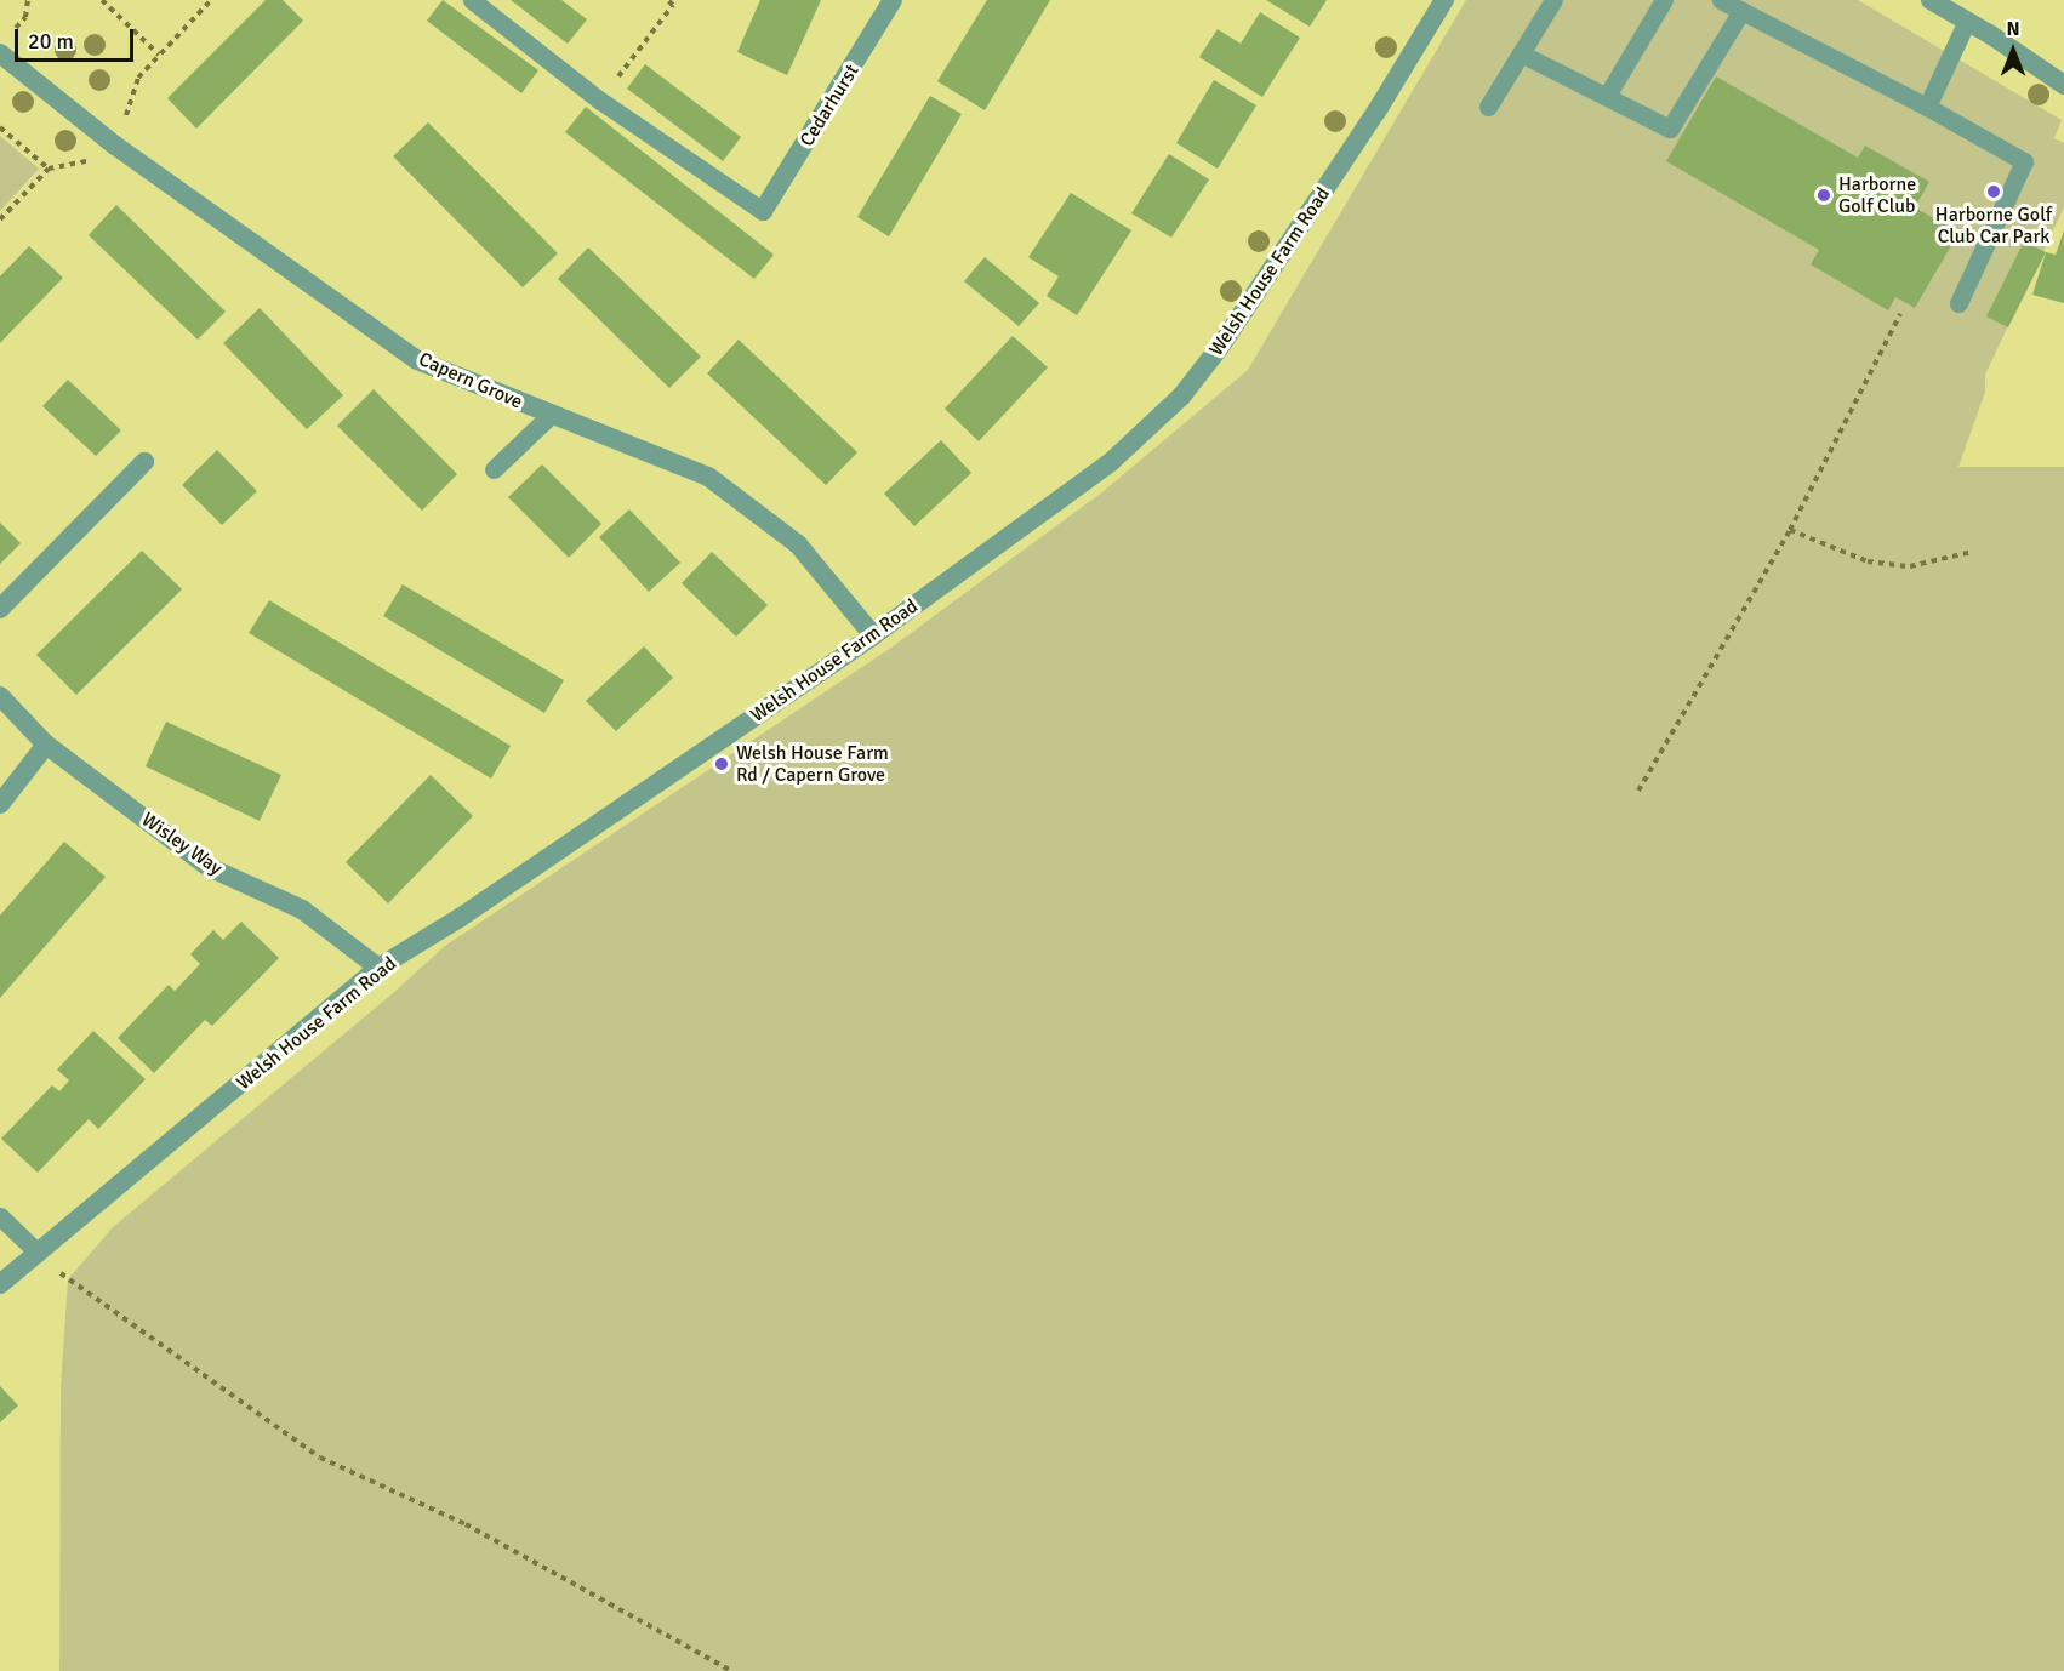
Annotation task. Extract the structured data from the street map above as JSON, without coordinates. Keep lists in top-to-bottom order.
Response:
{
  "streets": {
    "street": [
      "Cedarhurst",
      "Welsh House Farm Road",
      "Capern Grove",
      "Wisley Way"
    ]
  },
  "crossings": [
    ["Welsh House Farm Road", "Capern Grove"],
    ["Welsh House Farm Road", "Wisley Way"]
  ],
  "places": ["Harborne Golf Club Car Park", "Harborne Golf Club", "Welsh House Farm Rd / Capern Grove"],
  "scale_bar": "20 m",
  "north": "top"
}
